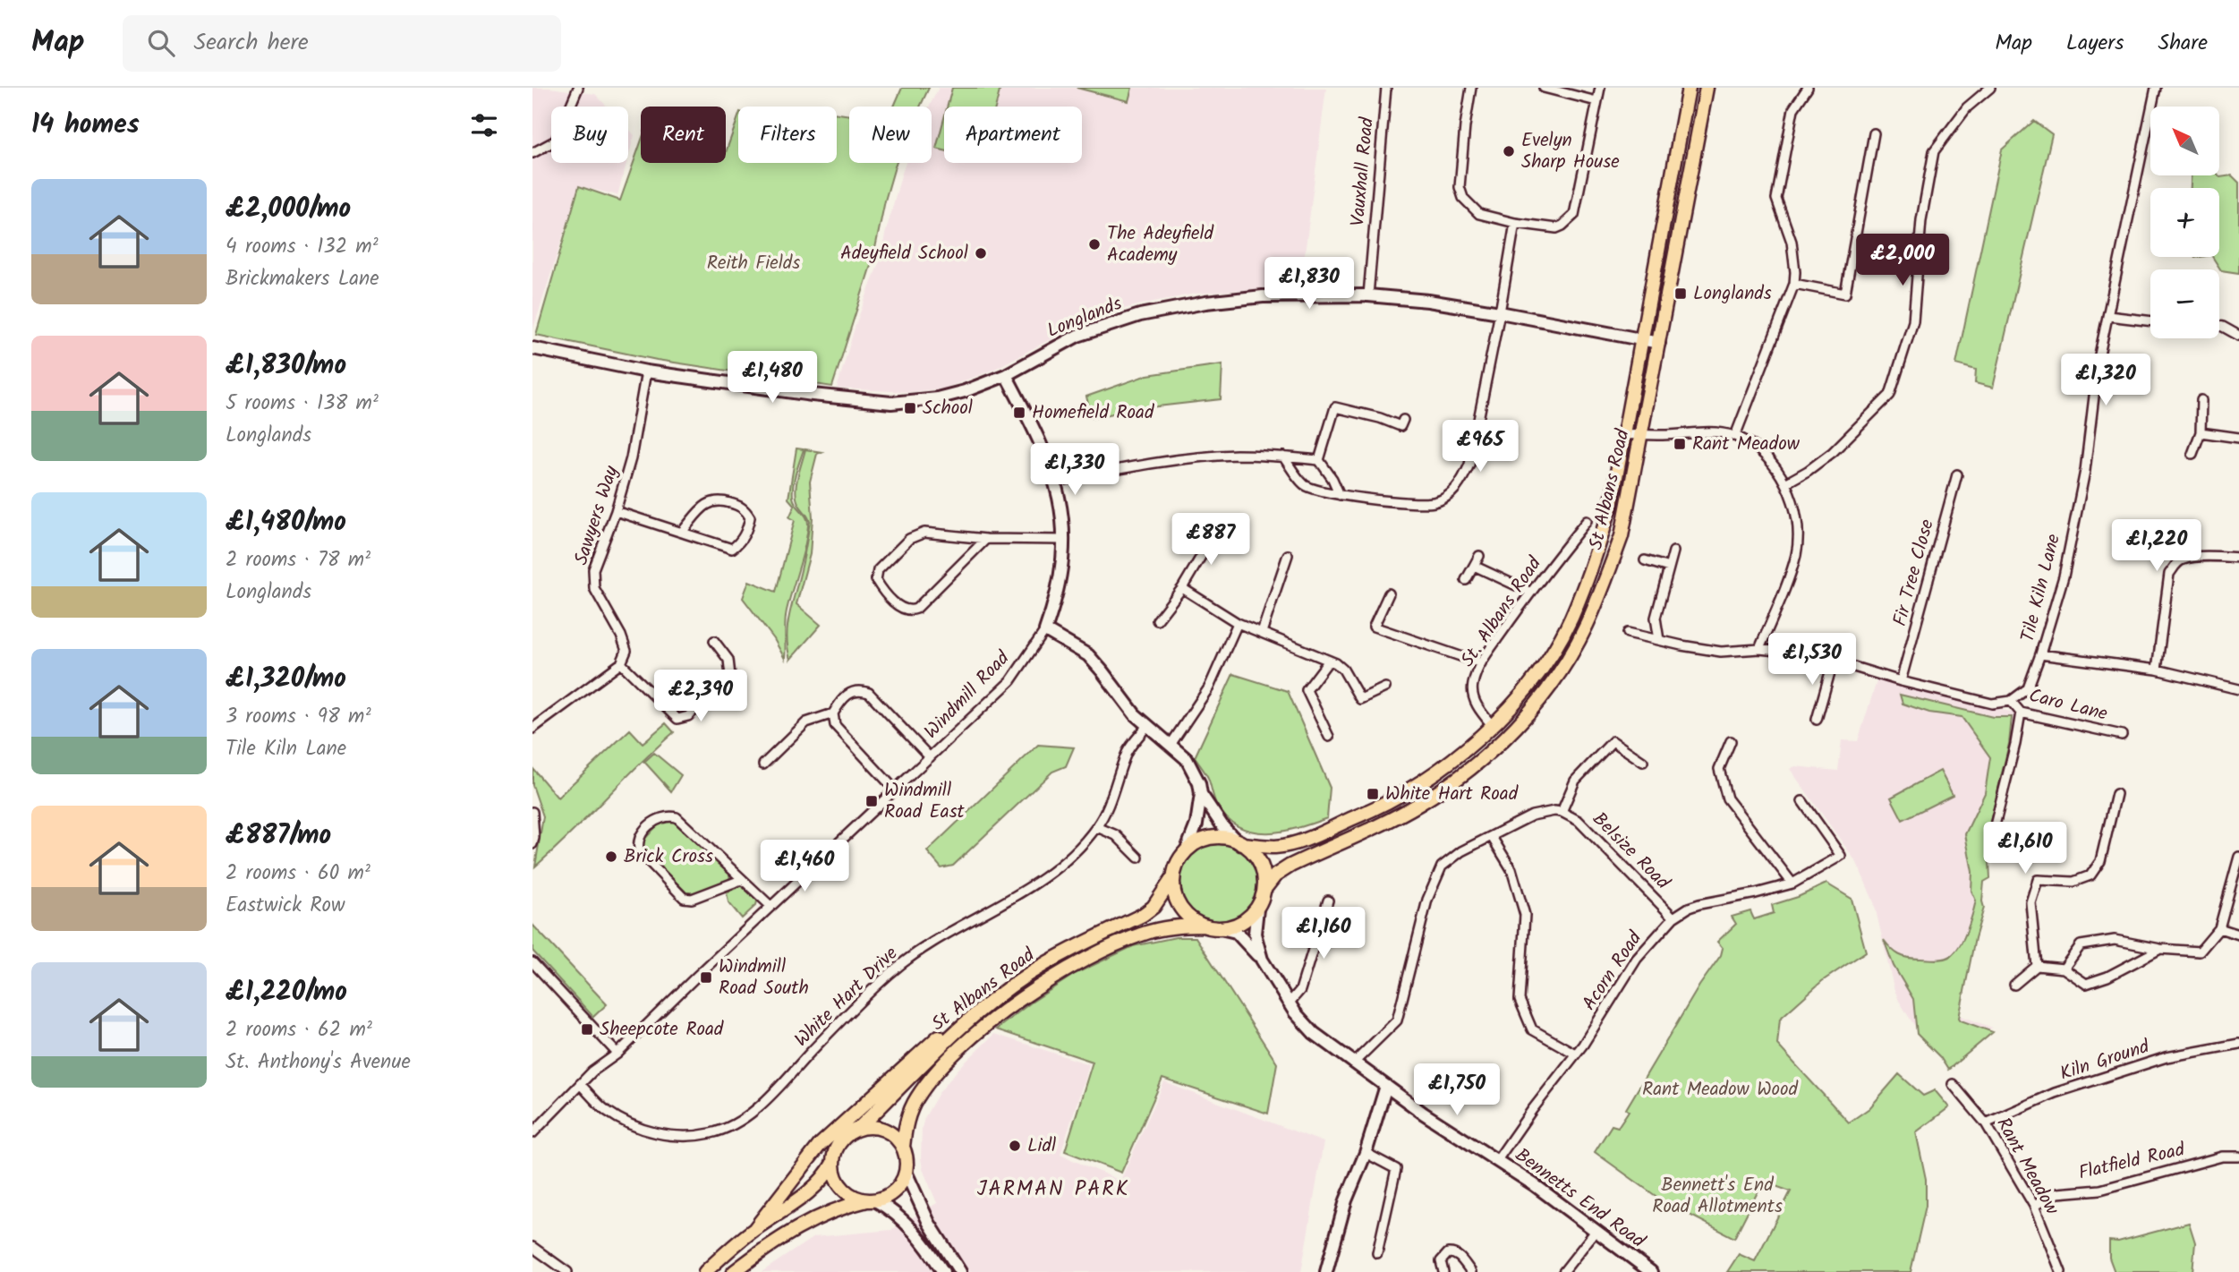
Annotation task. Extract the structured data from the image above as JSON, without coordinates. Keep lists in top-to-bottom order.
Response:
{
  "streets": {
    "main road": ["St Albans Road"],
    "street": [
      "Vauxhall Road",
      "Longlands",
      "Sawyers Way",
      "Fir Tree Close",
      "Tile Kiln Lane",
      "St. Albans Road",
      "Windmill Road",
      "Caro Lane",
      "Belsize Road",
      "Acorn Road",
      "White Hart Drive",
      "Kiln Ground",
      "Flatfield Road",
      "Rant Meadow",
      "Bennetts End Road"
    ]
  },
  "crossings": [
    ["Vauxhall Road", "Longlands"],
    ["Longlands", "St Albans Road"],
    ["Longlands", "Sawyers Way"],
    ["Longlands", "Windmill Road"],
    ["St Albans Road", "St. Albans Road"],
    ["St Albans Road", "Bennetts End Road"],
    ["Tile Kiln Lane", "Caro Lane"],
    ["Windmill Road", "White Hart Drive"],
    ["Belsize Road", "Acorn Road"],
    ["Acorn Road", "Bennetts End Road"],
    ["Kiln Ground", "Rant Meadow"],
    ["Flatfield Road", "Rant Meadow"]
  ],
  "districts": ["JARMAN PARK"],
  "parks": ["Reith Fields", "Rant Meadow Wood", "Bennett's End Road Allotments"],
  "places": {
    "other": [
      "Evelyn Sharp House",
      "The Adeyfield Academy",
      "Adeyfield School",
      "Brick Cross",
      "Lidl"
    ],
    "transit": [
      "Longlands",
      "School",
      "Homefield Road",
      "Rant Meadow",
      "White Hart Road",
      "Windmill Road East",
      "Windmill Road South",
      "Sheepcote Road"
    ]
  },
  "north": "top left",
  "page": {
    "header": "Map",
    "search": "Search here",
    "nav": ["Map", "Layers", "Share"],
    "heading": "14 homes",
    "map_buttons": ["+", "−"],
    "chip": [
      "Buy",
      "Rent",
      "Filters",
      "New",
      "Apartment"
    ],
    "list": [
      {
        "name": "£2,000/mo",
        "note": "4 rooms · 132 m² · Brickmakers Lane"
      },
      {
        "name": "£1,830/mo",
        "note": "5 rooms · 138 m² · Longlands"
      },
      {
        "name": "£1,480/mo",
        "note": "2 rooms · 78 m² · Longlands"
      },
      {
        "name": "£1,320/mo",
        "note": "3 rooms · 98 m² · Tile Kiln Lane"
      },
      {
        "name": "£887/mo",
        "note": "2 rooms · 60 m² · Eastwick Row"
      },
      {
        "name": "£1,220/mo",
        "note": "2 rooms · 62 m² · St. Anthony's Avenue"
      }
    ],
    "price": [
      "£2,000",
      "£1,830",
      "£1,480",
      "£1,320",
      "£965",
      "£1,330",
      "£887",
      "£1,220",
      "£1,530",
      "£2,390",
      "£1,610",
      "£1,460",
      "£1,160",
      "£1,750"
    ]
  }
}
